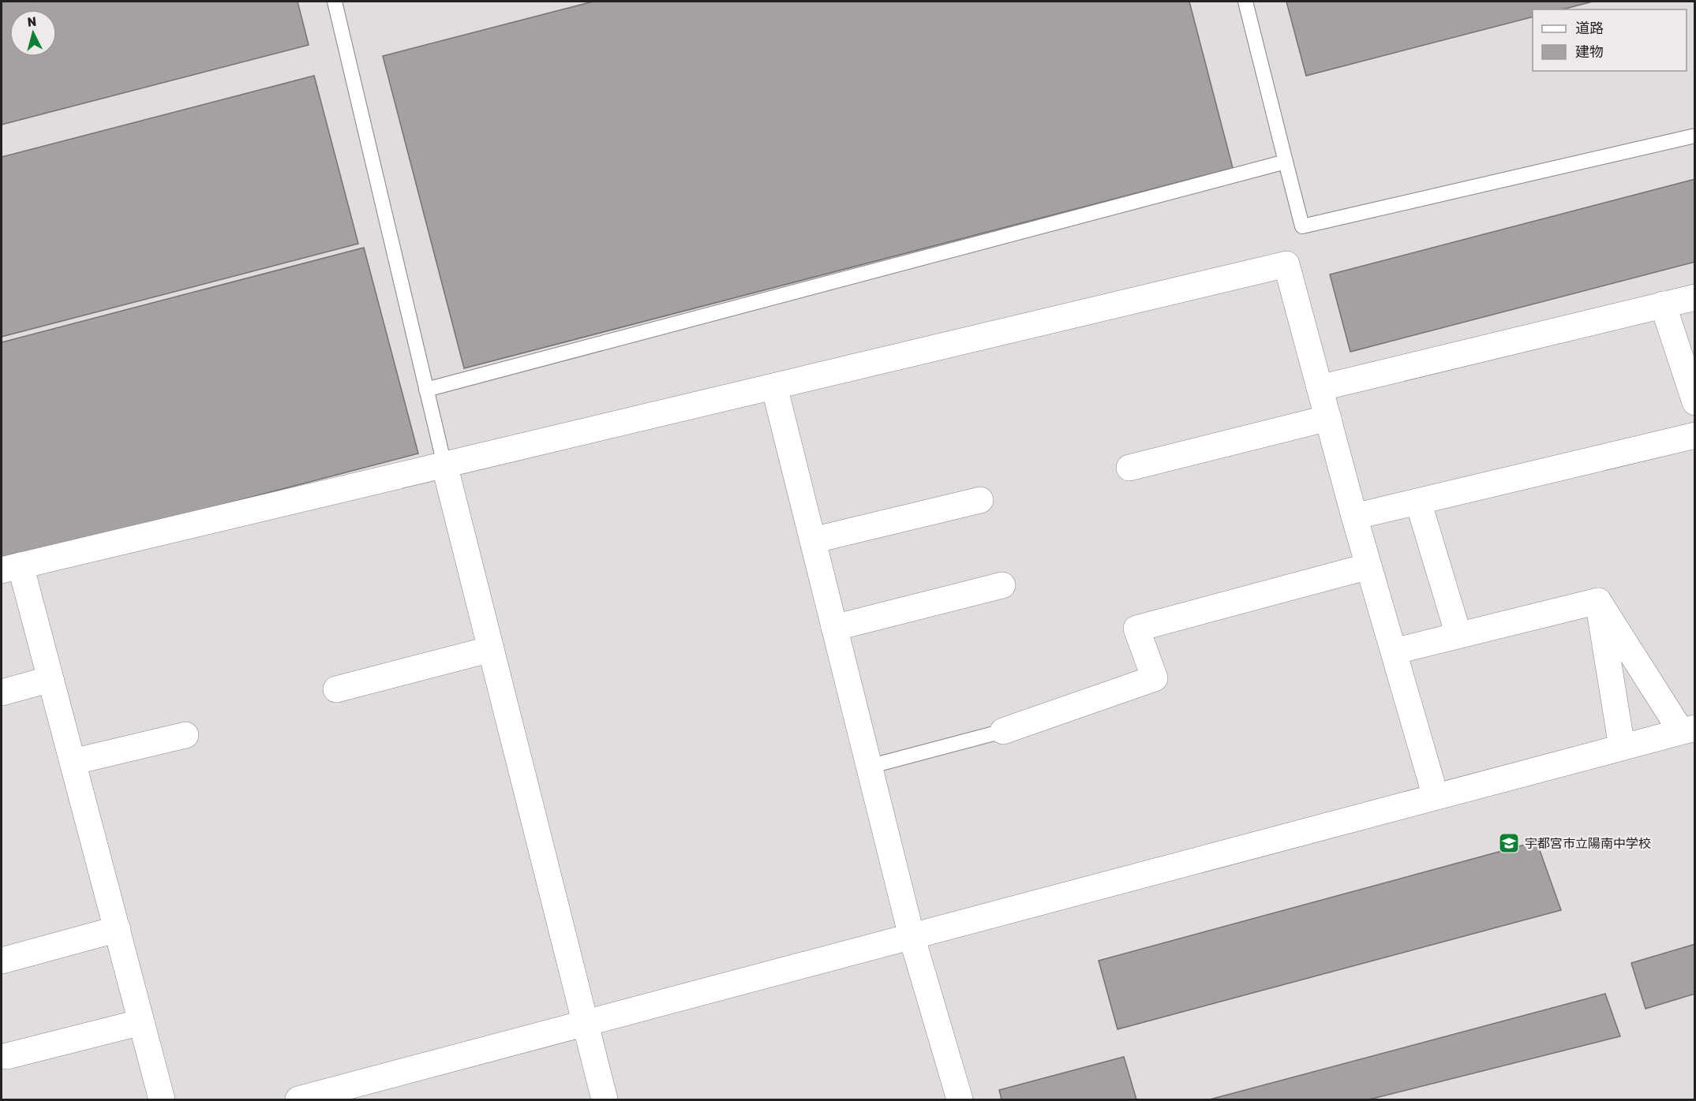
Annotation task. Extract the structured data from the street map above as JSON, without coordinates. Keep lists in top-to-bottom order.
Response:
{
  "places": {
    "school or university": ["宇都宮市立陽南中学校"]
  },
  "legend": ["道路", "建物"],
  "north": "top"
}
